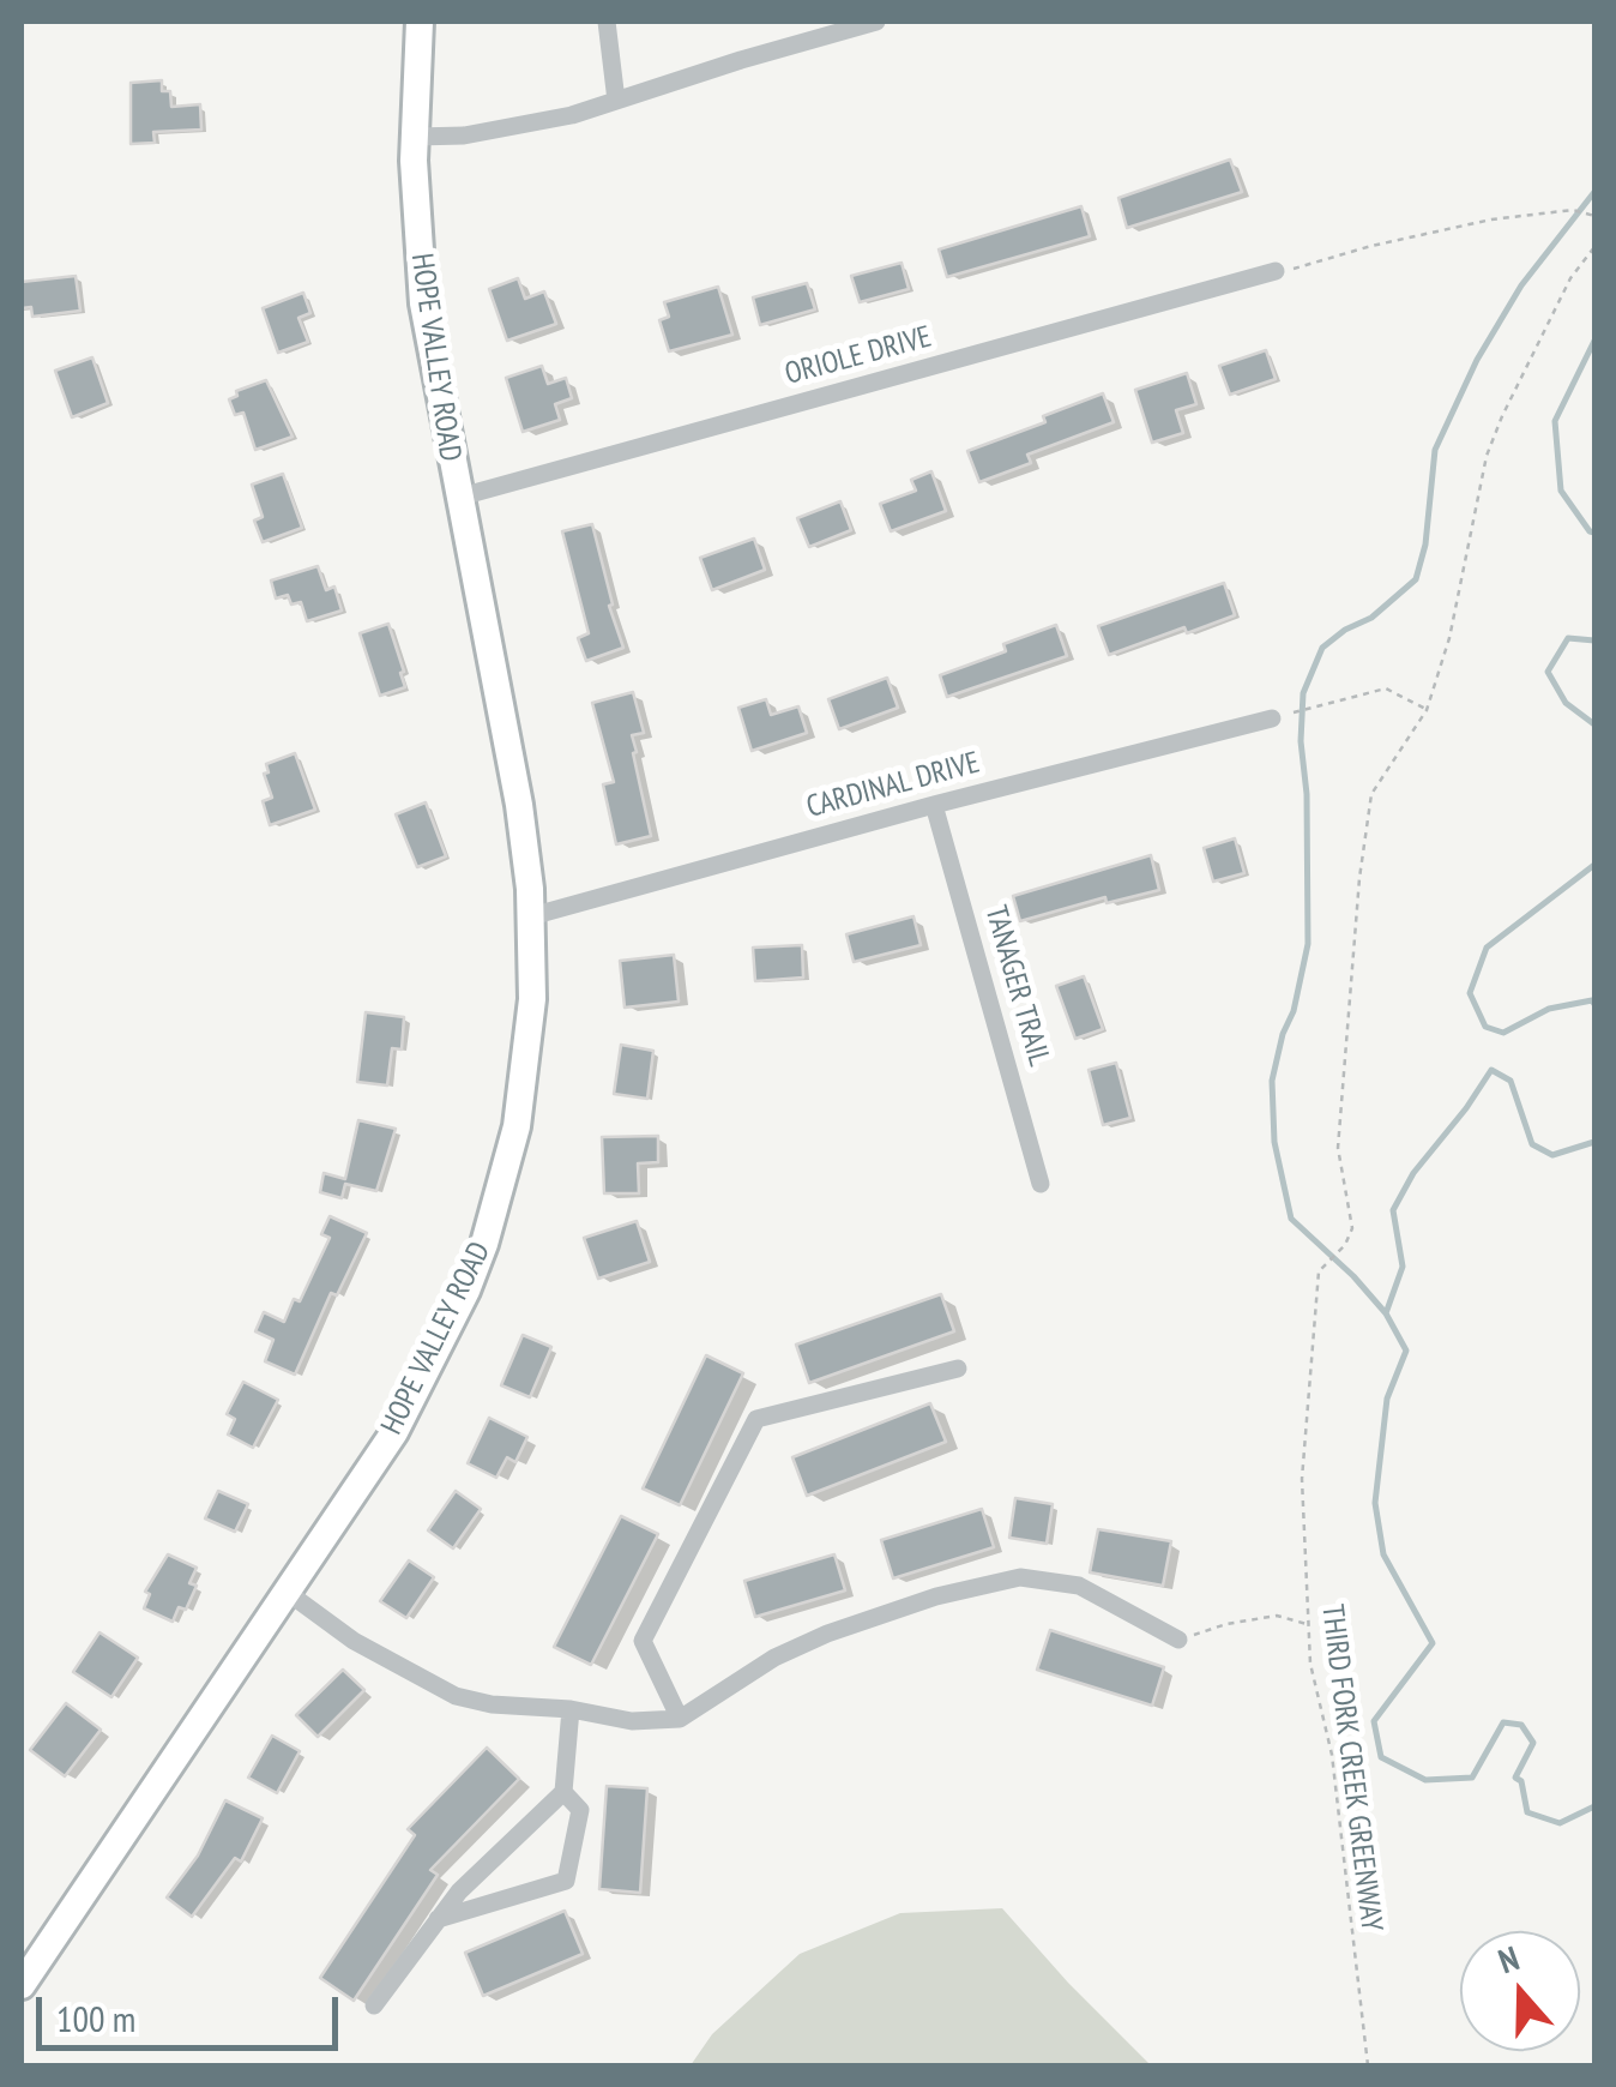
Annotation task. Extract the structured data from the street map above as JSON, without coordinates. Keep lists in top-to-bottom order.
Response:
{
  "streets": {
    "main road": ["HOPE VALLEY ROAD"],
    "street": ["ORIOLE DRIVE", "CARDINAL DRIVE", "TANAGER TRAIL"],
    "path": ["THIRD FORK CREEK GREENWAY"]
  },
  "crossings": [
    ["ORIOLE DRIVE", "HOPE VALLEY ROAD"],
    ["HOPE VALLEY ROAD", "CARDINAL DRIVE"],
    ["CARDINAL DRIVE", "TANAGER TRAIL"]
  ],
  "scale_bar": "100 m",
  "north": "top"
}
